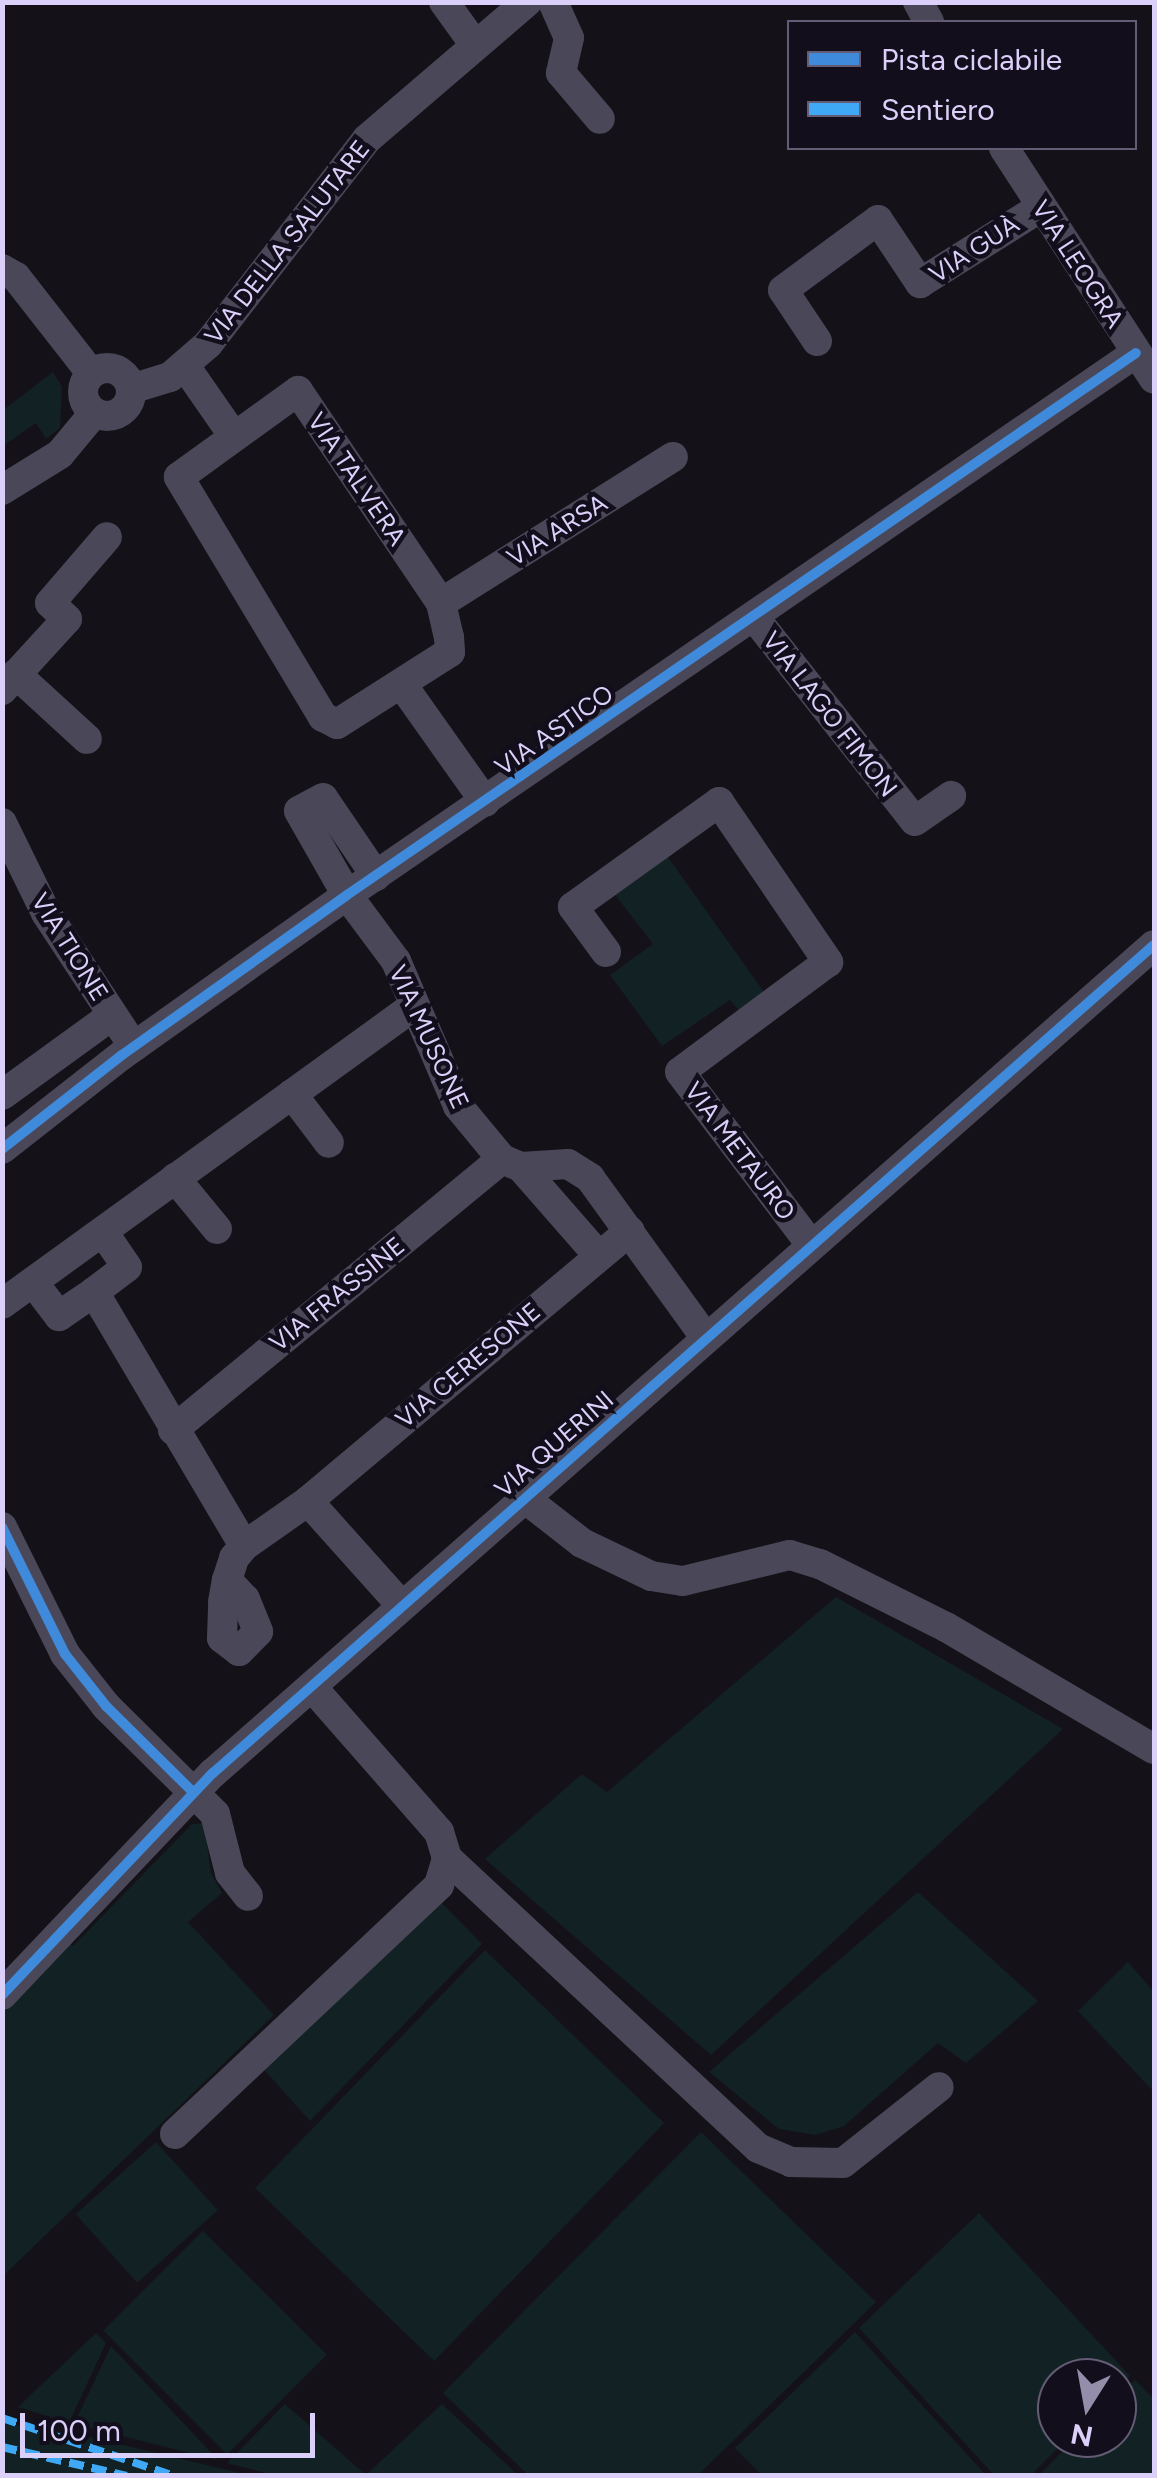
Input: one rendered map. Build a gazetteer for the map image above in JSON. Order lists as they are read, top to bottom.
{
  "streets": {
    "street": [
      "VIA DELLA SALUTARE",
      "VIA GUÀ",
      "VIA LEOGRA",
      "VIA TALVERA",
      "VIA ARSA",
      "VIA LAGO FIMON",
      "VIA ASTICO",
      "VIA TIONE",
      "VIA MUSONE",
      "VIA METAURO",
      "VIA FRASSINE",
      "VIA CERESONE",
      "VIA QUERINI"
    ]
  },
  "crossings": [
    ["VIA GUÀ", "VIA LEOGRA"],
    ["VIA LEOGRA", "VIA ASTICO"],
    ["VIA TALVERA", "VIA ARSA"],
    ["VIA LAGO FIMON", "VIA ASTICO"],
    ["VIA ASTICO", "VIA TIONE"],
    ["VIA ASTICO", "VIA MUSONE"],
    ["VIA MUSONE", "VIA FRASSINE"],
    ["VIA MUSONE", "VIA CERESONE"],
    ["VIA METAURO", "VIA QUERINI"]
  ],
  "legend": ["Pista ciclabile", "Sentiero"],
  "scale_bar": "100 m",
  "north": "bottom"
}
